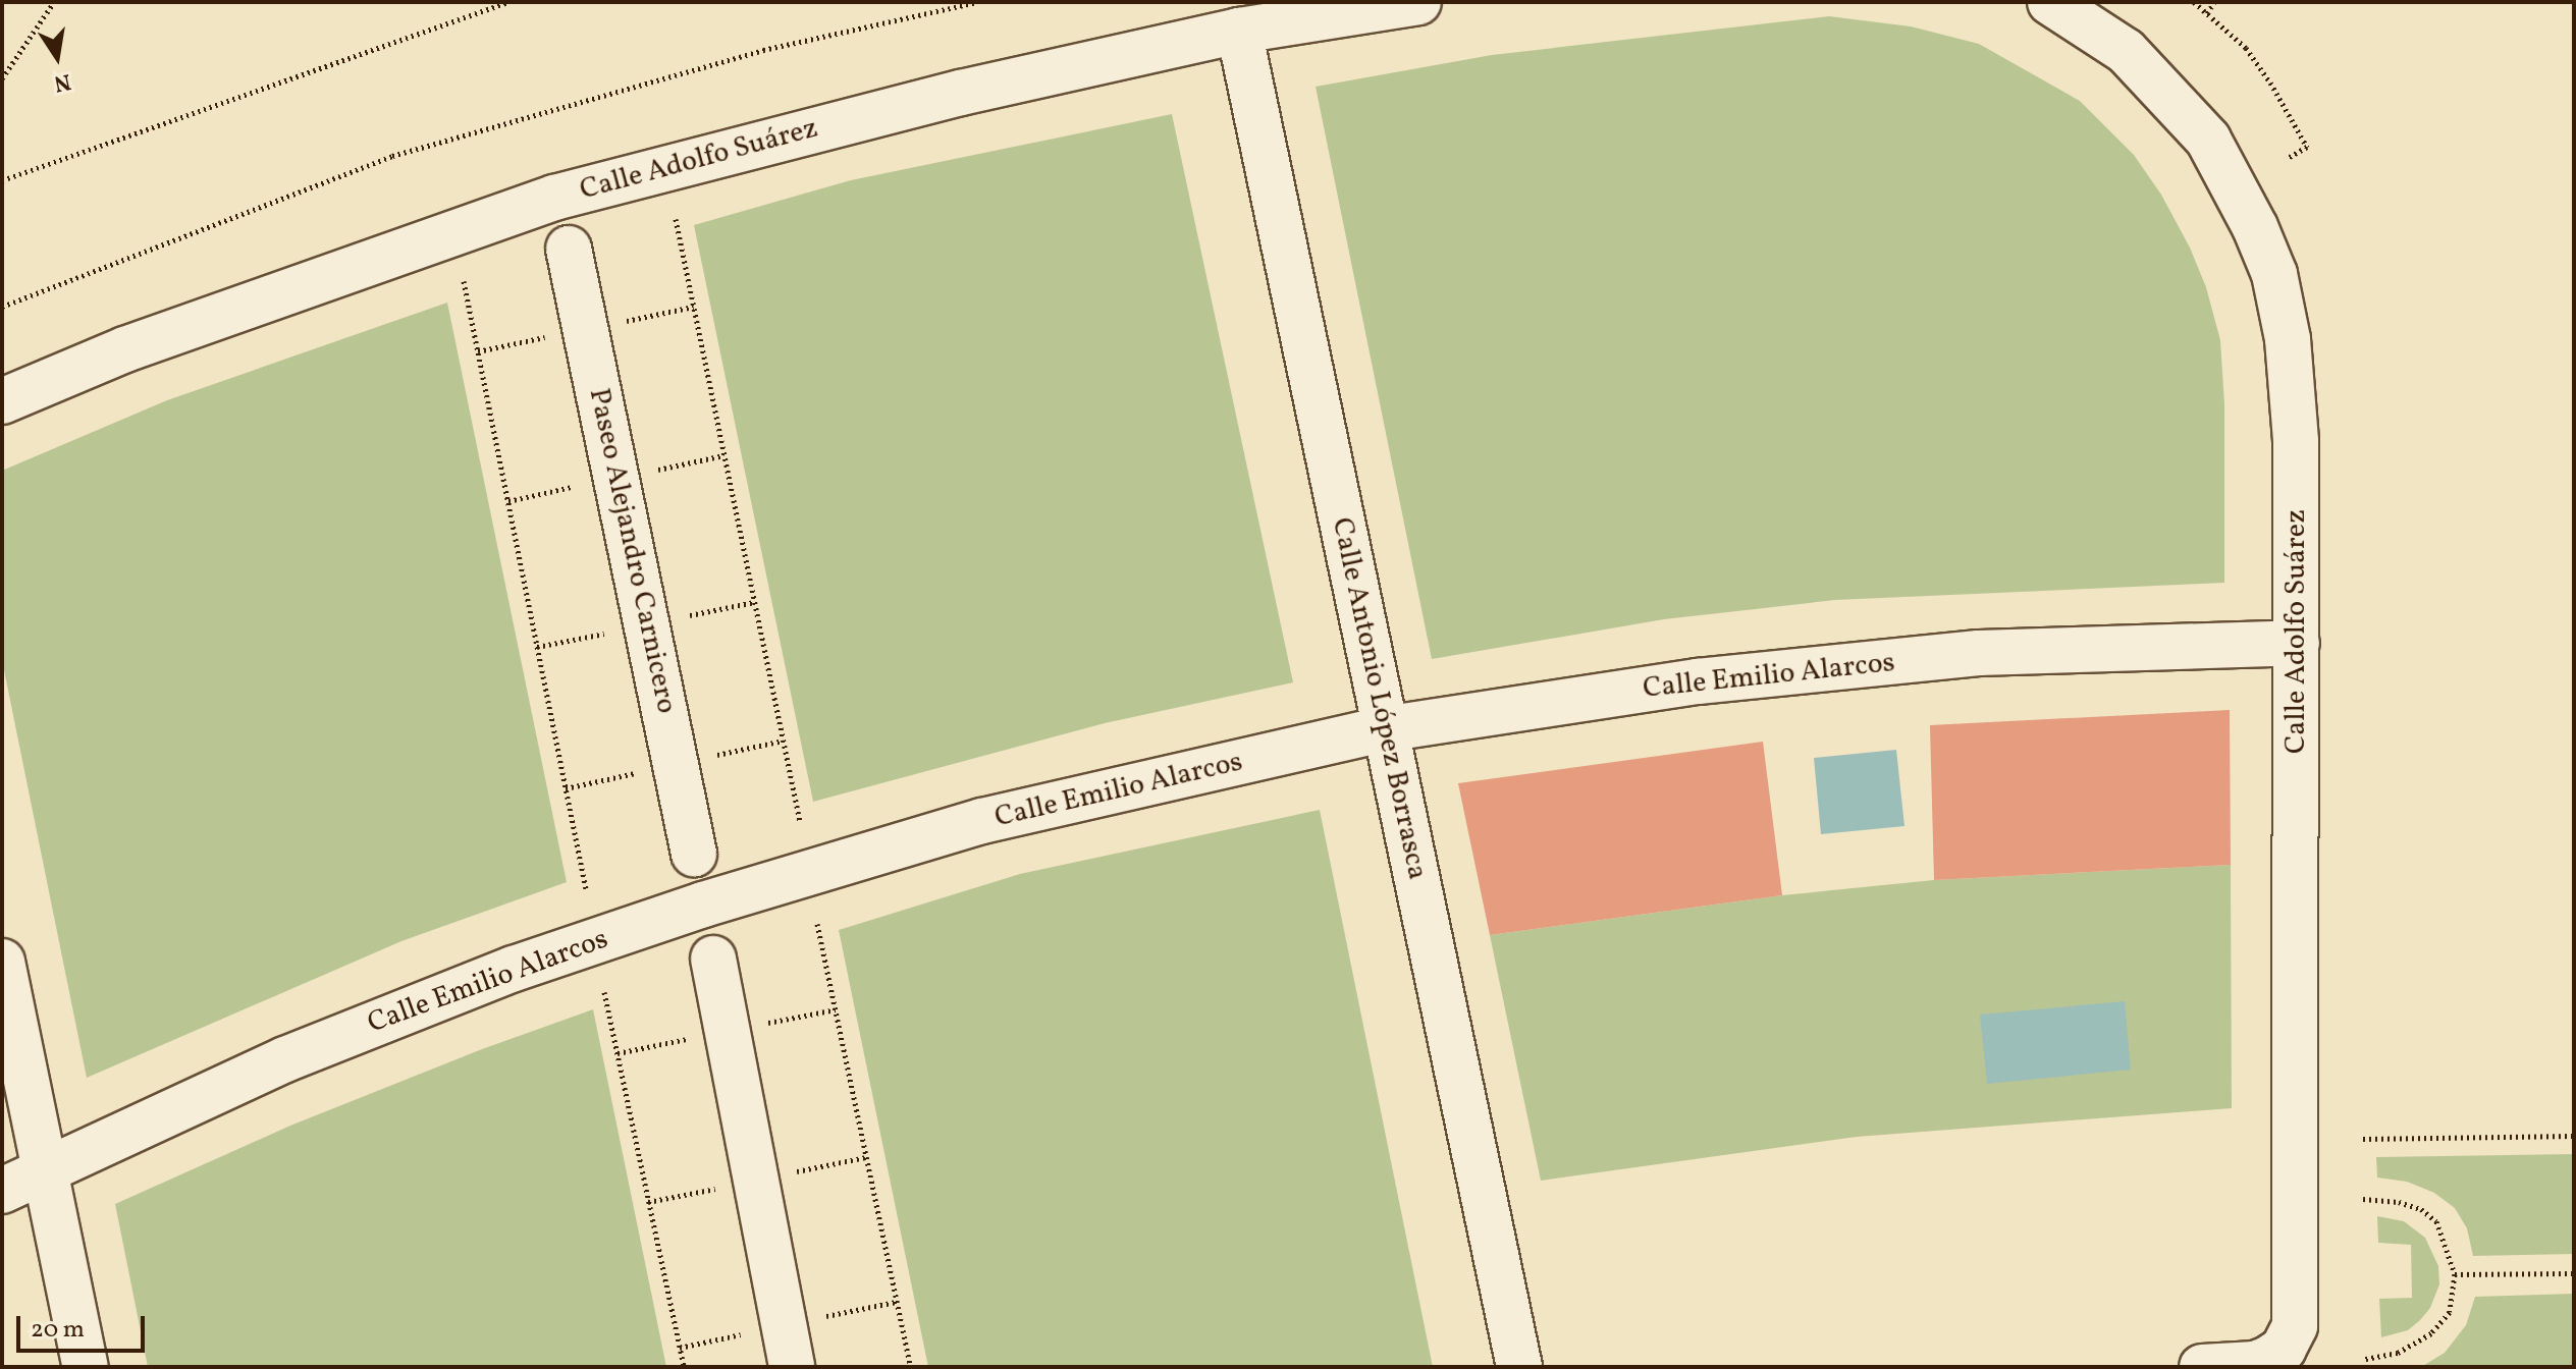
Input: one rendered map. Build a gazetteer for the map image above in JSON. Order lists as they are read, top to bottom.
{
  "streets": {
    "street": [
      "Calle Adolfo Suárez",
      "Paseo Alejandro Carnicero",
      "Calle Emilio Alarcos",
      "Calle Antonio López Borrasca"
    ]
  },
  "crossings": [
    ["Calle Adolfo Suárez", "Calle Emilio Alarcos"],
    ["Calle Adolfo Suárez", "Calle Antonio López Borrasca"],
    ["Calle Emilio Alarcos", "Calle Antonio López Borrasca"]
  ],
  "scale_bar": "20 m",
  "north": "bottom"
}
